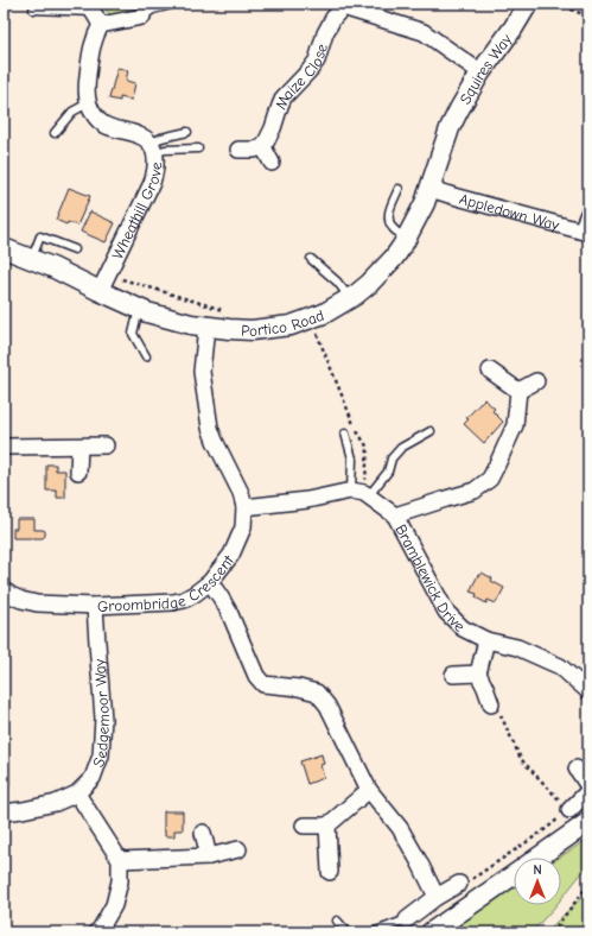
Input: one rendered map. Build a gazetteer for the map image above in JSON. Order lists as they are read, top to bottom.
{
  "streets": {
    "street": [
      "Squires Way",
      "Maize Close",
      "Wheathill Grove",
      "Appledown Way",
      "Portico Road",
      "Bramblewick Drive",
      "Groombridge Crescent",
      "Sedgemoor Way"
    ]
  },
  "crossings": [
    ["Squires Way", "Maize Close"],
    ["Squires Way", "Portico Road"],
    ["Wheathill Grove", "Portico Road"],
    ["Appledown Way", "Portico Road"],
    ["Portico Road", "Groombridge Crescent"],
    ["Bramblewick Drive", "Groombridge Crescent"],
    ["Groombridge Crescent", "Sedgemoor Way"]
  ],
  "north": "top"
}
